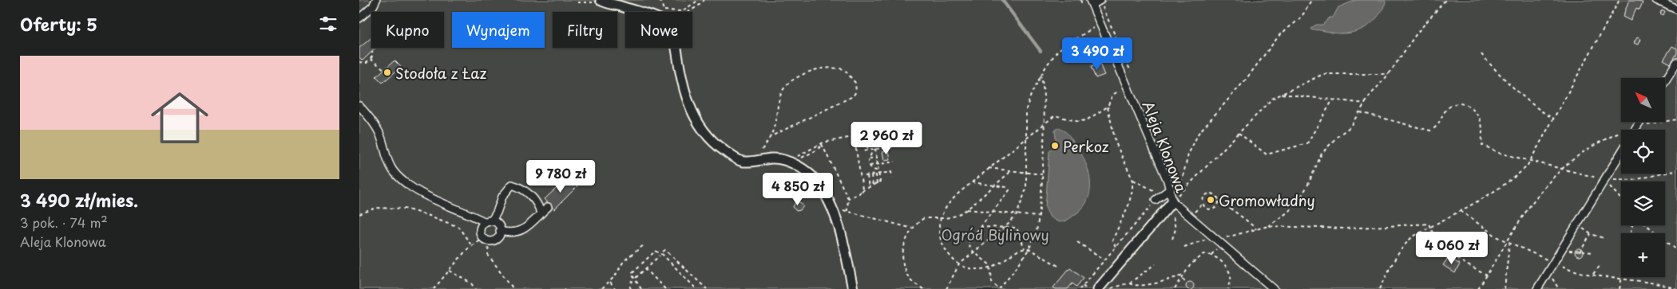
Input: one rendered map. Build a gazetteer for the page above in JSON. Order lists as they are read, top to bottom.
{
  "streets": {
    "street": ["Aleja Klonowa"]
  },
  "parks": ["Ogród Bylinowy"],
  "places": ["Stodoła z Łaz", "Perkoz", "Gromowładny"],
  "north": "top left",
  "page": {
    "heading": "Oferty: 5",
    "chip": [
      "Kupno",
      "Wynajem",
      "Filtry",
      "Nowe"
    ],
    "price": [
      "3 490 zł",
      "2 960 zł",
      "9 780 zł",
      "4 850 zł",
      "4 060 zł"
    ],
    "list": [
      {
        "name": "3 490 zł/mies.",
        "note": "3 pok. · 74 m² · Aleja Klonowa"
      }
    ],
    "map_buttons": "+"
  }
}
